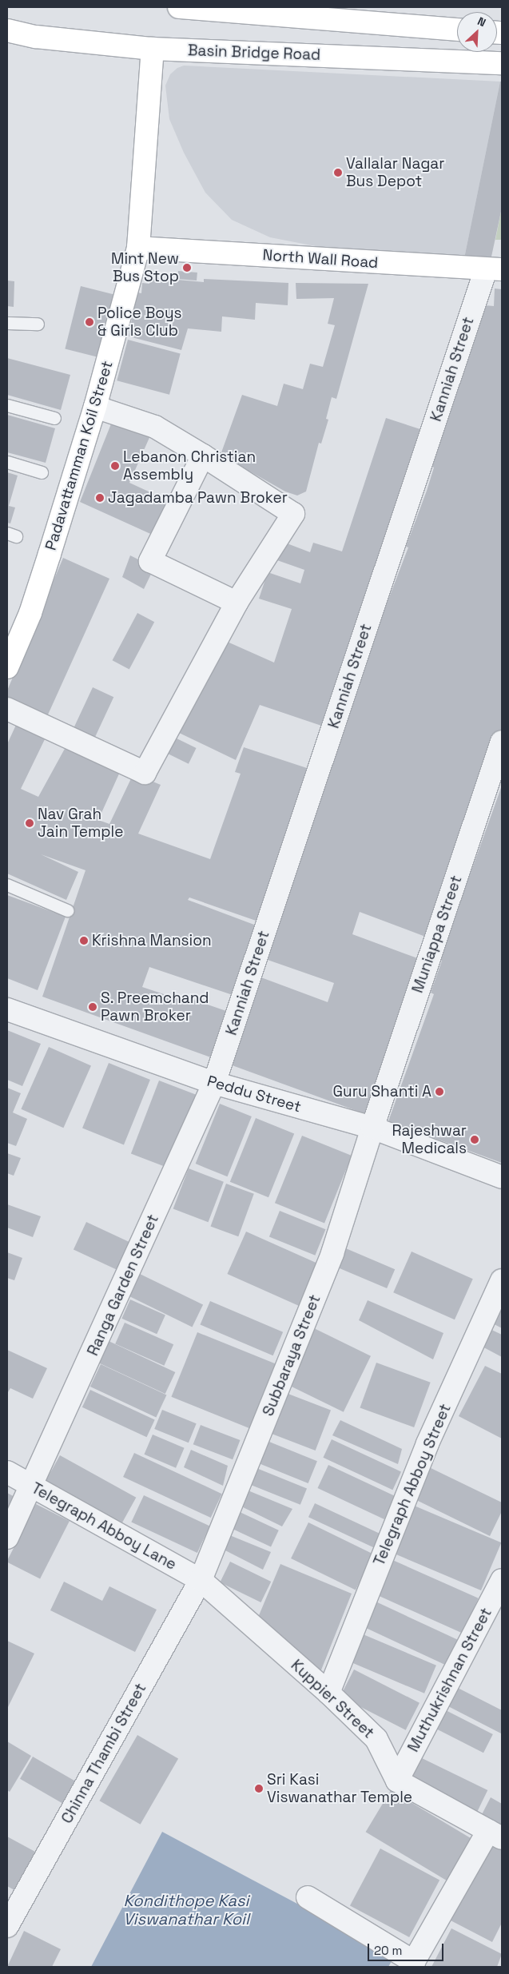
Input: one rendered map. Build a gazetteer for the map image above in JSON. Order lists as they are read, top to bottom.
{
  "streets": {
    "main road": ["Basin Bridge Road", "North Wall Road", "Padavattamman Koil Street"],
    "street": [
      "Kanniah Street",
      "Muniappa Street",
      "Peddu Street",
      "Ranga Garden Street",
      "Subbaraya Street",
      "Telegraph Abboy Street",
      "Telegraph Abboy Lane",
      "Muthukrishnan Street",
      "Kuppier Street",
      "Chinna Thambi Street"
    ]
  },
  "crossings": [
    ["Basin Bridge Road", "Padavattamman Koil Street"],
    ["North Wall Road", "Kanniah Street"],
    ["North Wall Road", "Padavattamman Koil Street"],
    ["Kanniah Street", "Peddu Street"],
    ["Kanniah Street", "Ranga Garden Street"],
    ["Muniappa Street", "Peddu Street"],
    ["Muniappa Street", "Subbaraya Street"],
    ["Peddu Street", "Ranga Garden Street"],
    ["Peddu Street", "Subbaraya Street"],
    ["Ranga Garden Street", "Telegraph Abboy Lane"],
    ["Subbaraya Street", "Telegraph Abboy Lane"],
    ["Subbaraya Street", "Kuppier Street"],
    ["Subbaraya Street", "Chinna Thambi Street"],
    ["Telegraph Abboy Street", "Kuppier Street"],
    ["Telegraph Abboy Lane", "Kuppier Street"],
    ["Telegraph Abboy Lane", "Chinna Thambi Street"],
    ["Muthukrishnan Street", "Kuppier Street"],
    ["Kuppier Street", "Chinna Thambi Street"]
  ],
  "water": ["Kondithope Kasi Viswanathar Koil"],
  "places": [
    "Vallalar Nagar Bus Depot",
    "Mint New Bus Stop",
    "Police Boys & Girls Club",
    "Lebanon Christian Assembly",
    "Jagadamba Pawn Broker",
    "Nav Grah Jain Temple",
    "Krishna Mansion",
    "S. Preemchand Pawn Broker",
    "Guru Shanti A",
    "Rajeshwar Medicals",
    "Sri Kasi Viswanathar Temple"
  ],
  "scale_bar": "20 m",
  "north": "top right"
}
